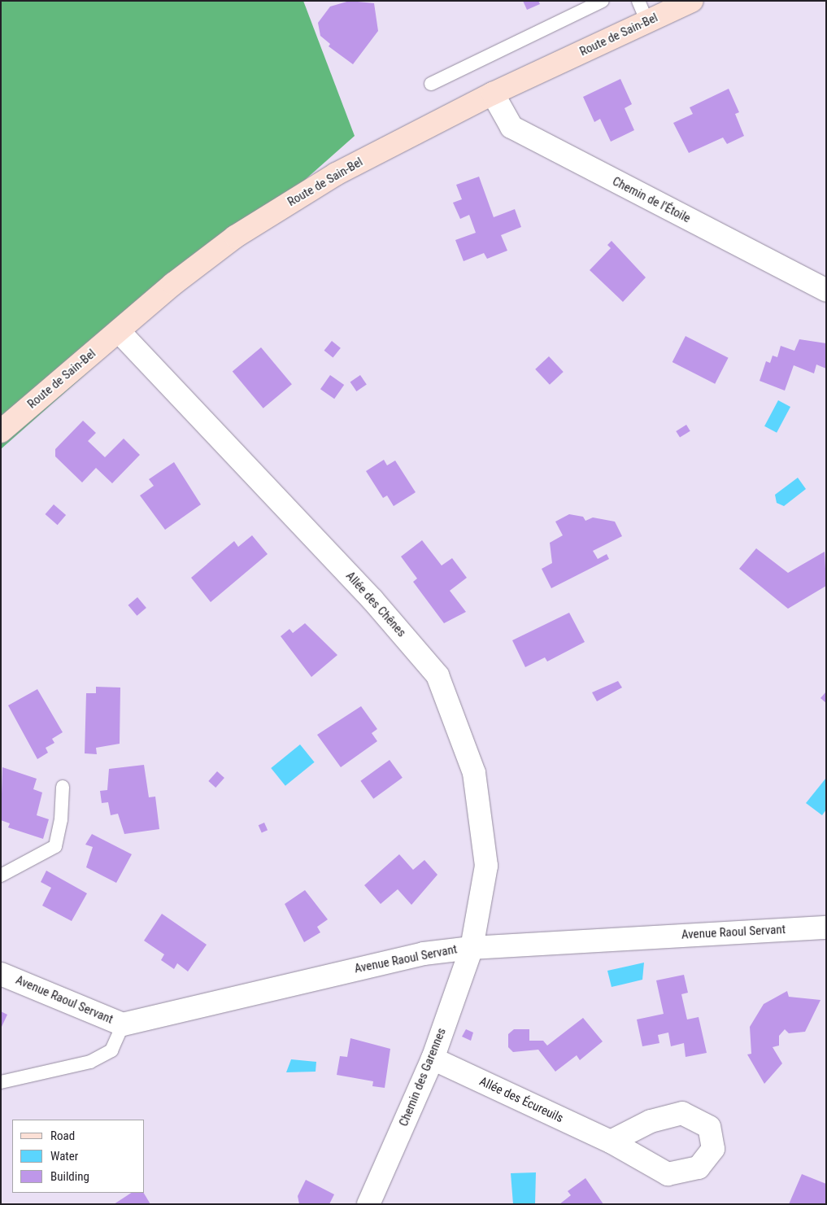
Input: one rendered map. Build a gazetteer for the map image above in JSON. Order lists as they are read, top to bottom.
{
  "streets": {
    "main road": ["Route de Sain-Bel"],
    "street": [
      "Chemin de l'Étoile",
      "Allée des Chênes",
      "Avenue Raoul Servant",
      "Chemin des Garennes",
      "Allée des Écureuils"
    ]
  },
  "crossings": [
    ["Route de Sain-Bel", "Chemin de l'Étoile"],
    ["Route de Sain-Bel", "Allée des Chênes"],
    ["Allée des Chênes", "Avenue Raoul Servant"],
    ["Allée des Chênes", "Chemin des Garennes"],
    ["Avenue Raoul Servant", "Chemin des Garennes"],
    ["Chemin des Garennes", "Allée des Écureuils"]
  ],
  "legend": ["Road", "Water", "Building"]
}
